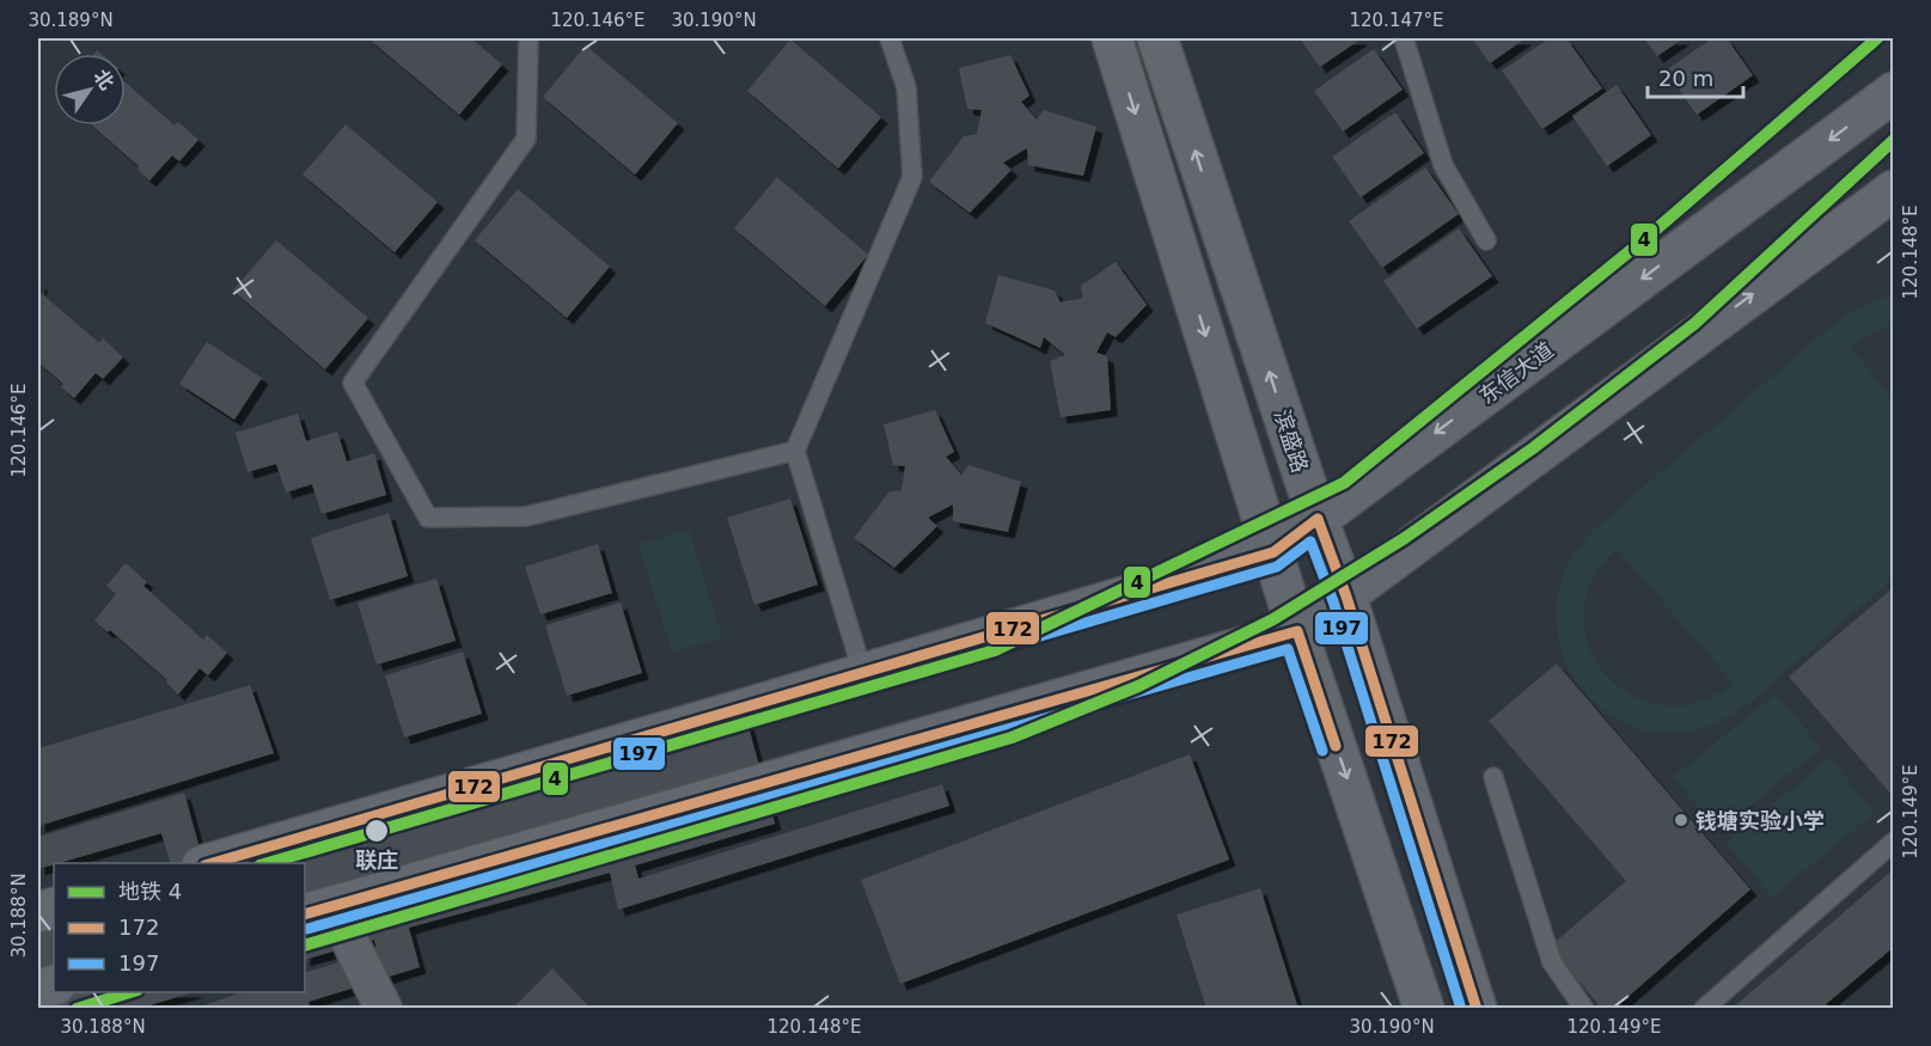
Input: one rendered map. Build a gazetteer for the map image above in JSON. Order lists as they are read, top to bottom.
{
  "streets": {
    "main road": ["东信大道", "滨盛路"]
  },
  "crossings": [
    ["东信大道", "滨盛路"]
  ],
  "places": ["钱塘实验小学", "联庄"],
  "lines": ["metro line 4", "transit line 172", "transit line 197"],
  "legend": ["地铁 4", "172", "197"],
  "scale_bar": "20 m",
  "north": "top right",
  "coordinates": [
    "30.189°N",
    "120.146°E",
    "30.190°N",
    "120.147°E",
    "120.148°E",
    "120.149°E",
    "30.188°N"
  ]
}
